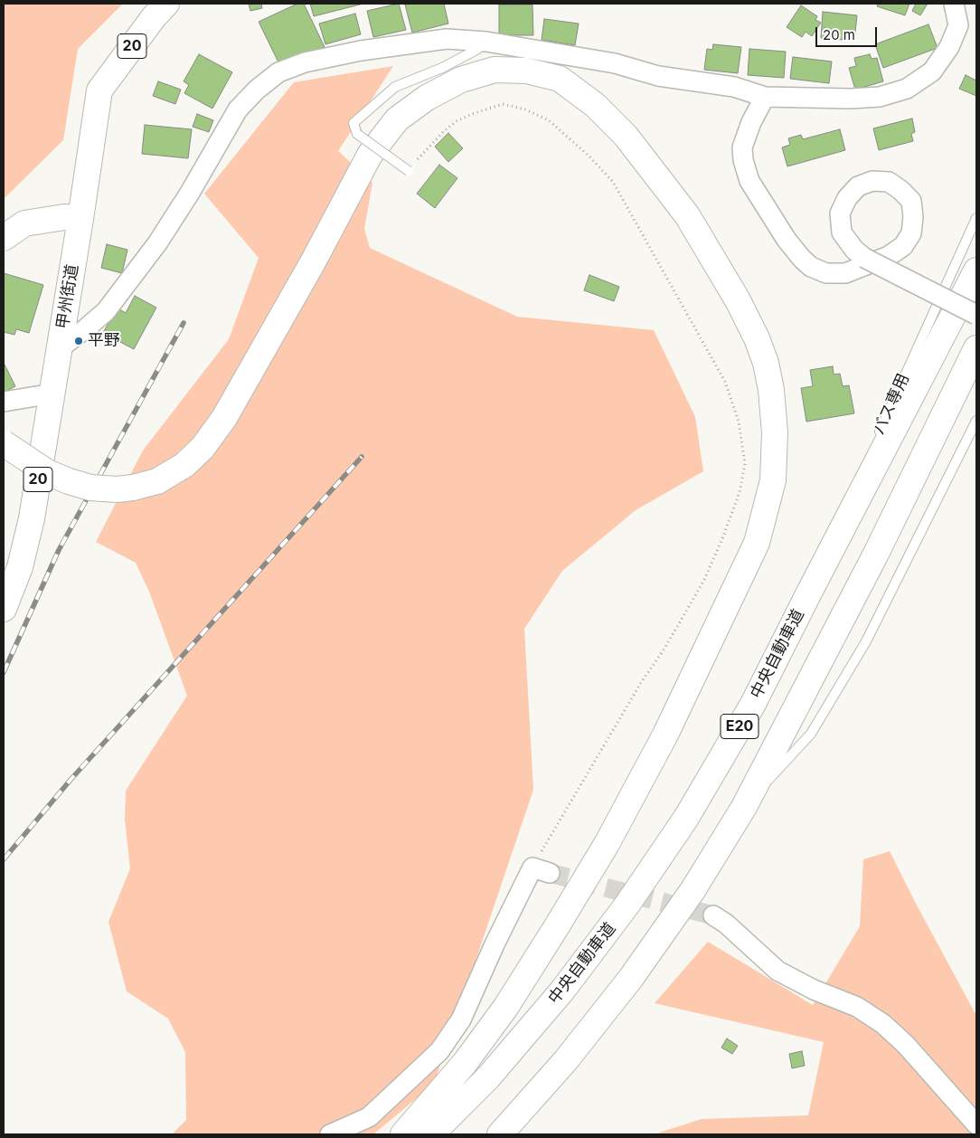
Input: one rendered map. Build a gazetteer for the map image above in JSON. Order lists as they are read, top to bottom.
{
  "streets": {
    "highway": [
      "20",
      "甲州街道",
      "中央自動車道",
      "E20"
    ],
    "lane": ["バス専用"]
  },
  "places": ["平野"],
  "scale_bar": "20 m"
}
